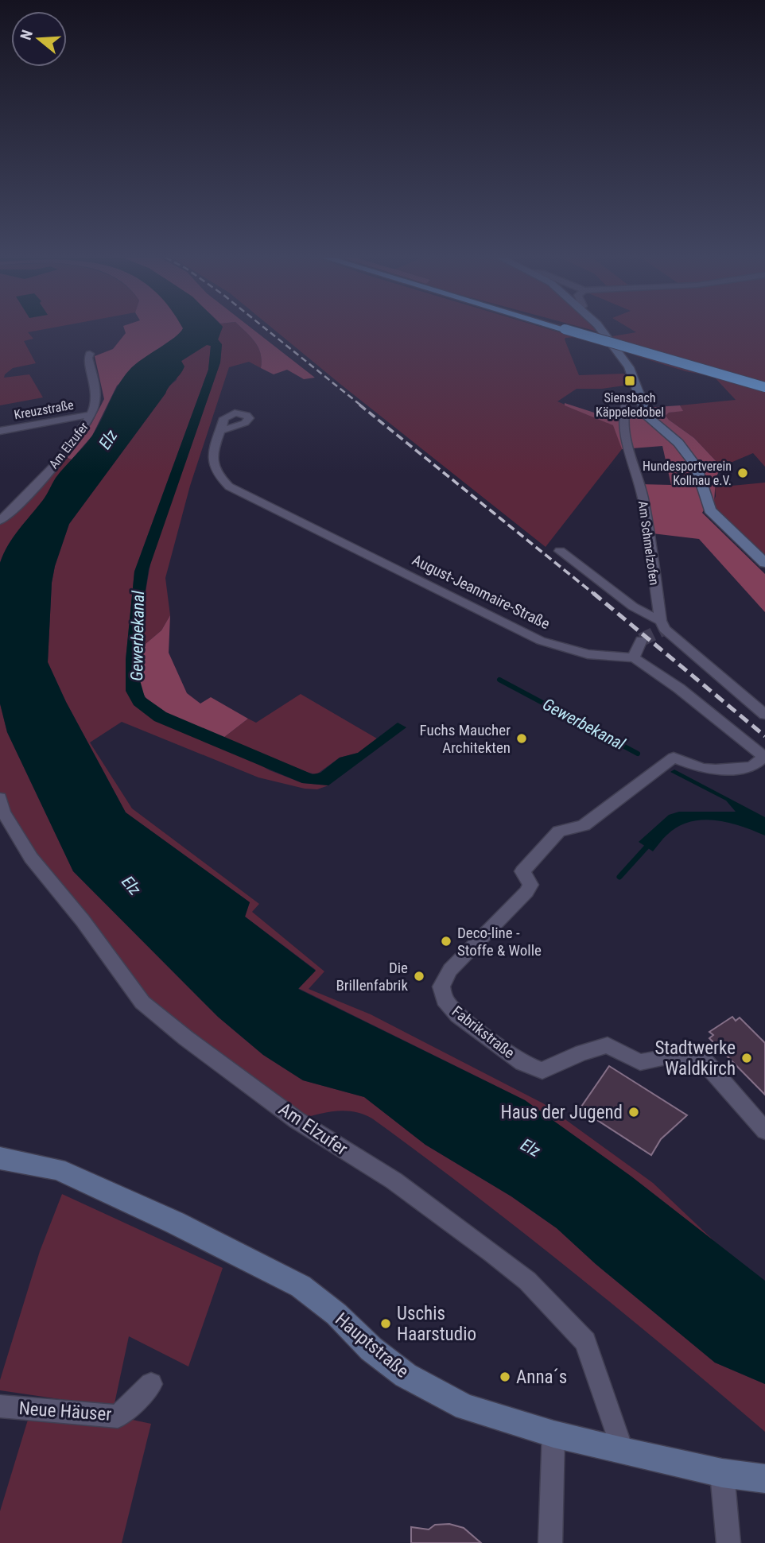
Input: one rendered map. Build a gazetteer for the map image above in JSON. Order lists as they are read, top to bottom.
{
  "streets": {
    "street": [
      "Kreuzstraße",
      "Am Elzufer",
      "Am Schmelzofen",
      "August-Jeanmaire-Straße",
      "Fabrikstraße",
      "Hauptstraße",
      "Neue Häuser"
    ]
  },
  "crossings": [
    ["Kreuzstraße", "Am Elzufer"],
    ["Am Elzufer", "Hauptstraße"]
  ],
  "water": ["Elz", "Gewerbekanal"],
  "places": {
    "transit": ["Siensbach Käppeledobel"],
    "other": [
      "Hundesportverein Kollnau e.V.",
      "Fuchs Maucher Architekten",
      "Deco-line - Stoffe & Wolle",
      "Die Brillenfabrik",
      "Stadtwerke Waldkirch",
      "Haus der Jugend",
      "Uschis Haarstudio",
      "Anna´s"
    ]
  },
  "north": "left"
}
